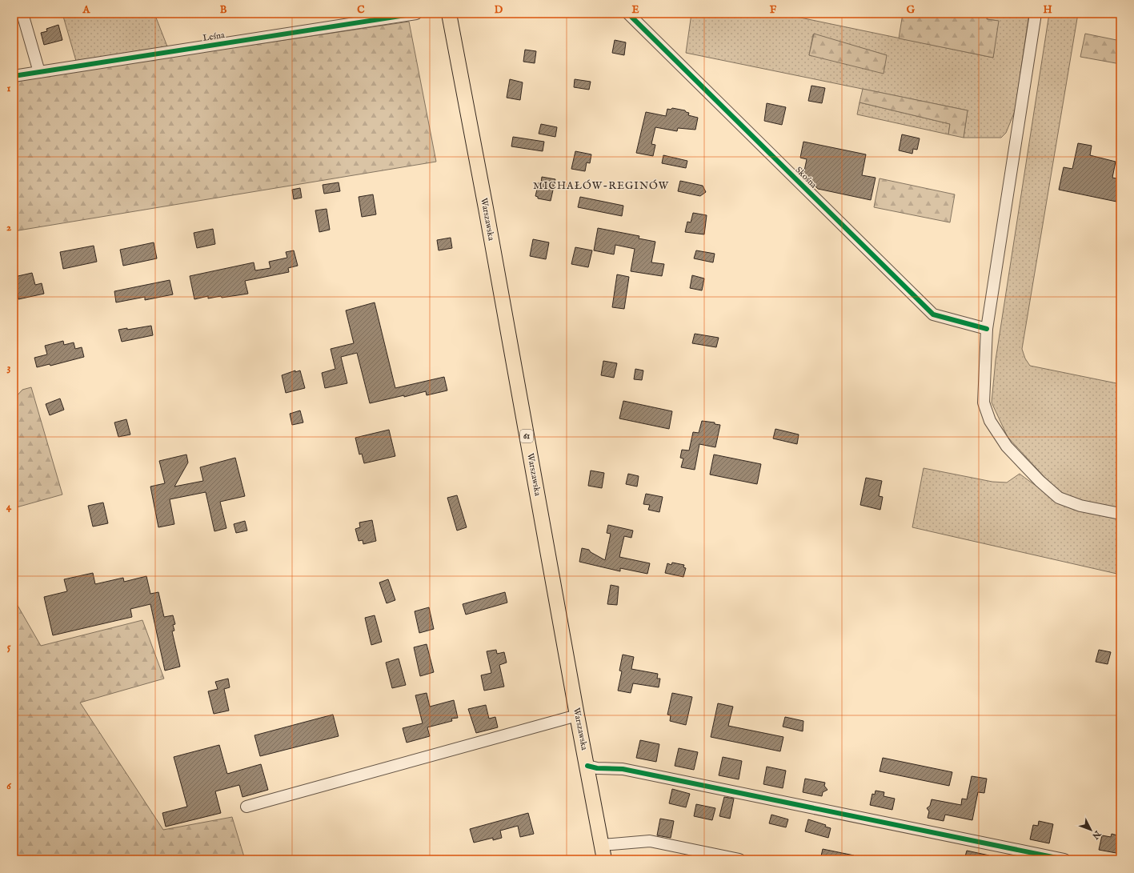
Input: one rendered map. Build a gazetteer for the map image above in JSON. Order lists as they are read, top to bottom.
{
  "streets": {
    "main road": ["Warszawska", "61"],
    "street": ["Leśna", "Skośna"]
  },
  "districts": ["MICHAŁÓW-REGINÓW"],
  "north": "bottom right",
  "grid": {
    "columns": [
      "A",
      "B",
      "C",
      "D",
      "E",
      "F",
      "G",
      "H"
    ],
    "rows": [
      "1",
      "2",
      "3",
      "4",
      "5",
      "6"
    ]
  }
}
